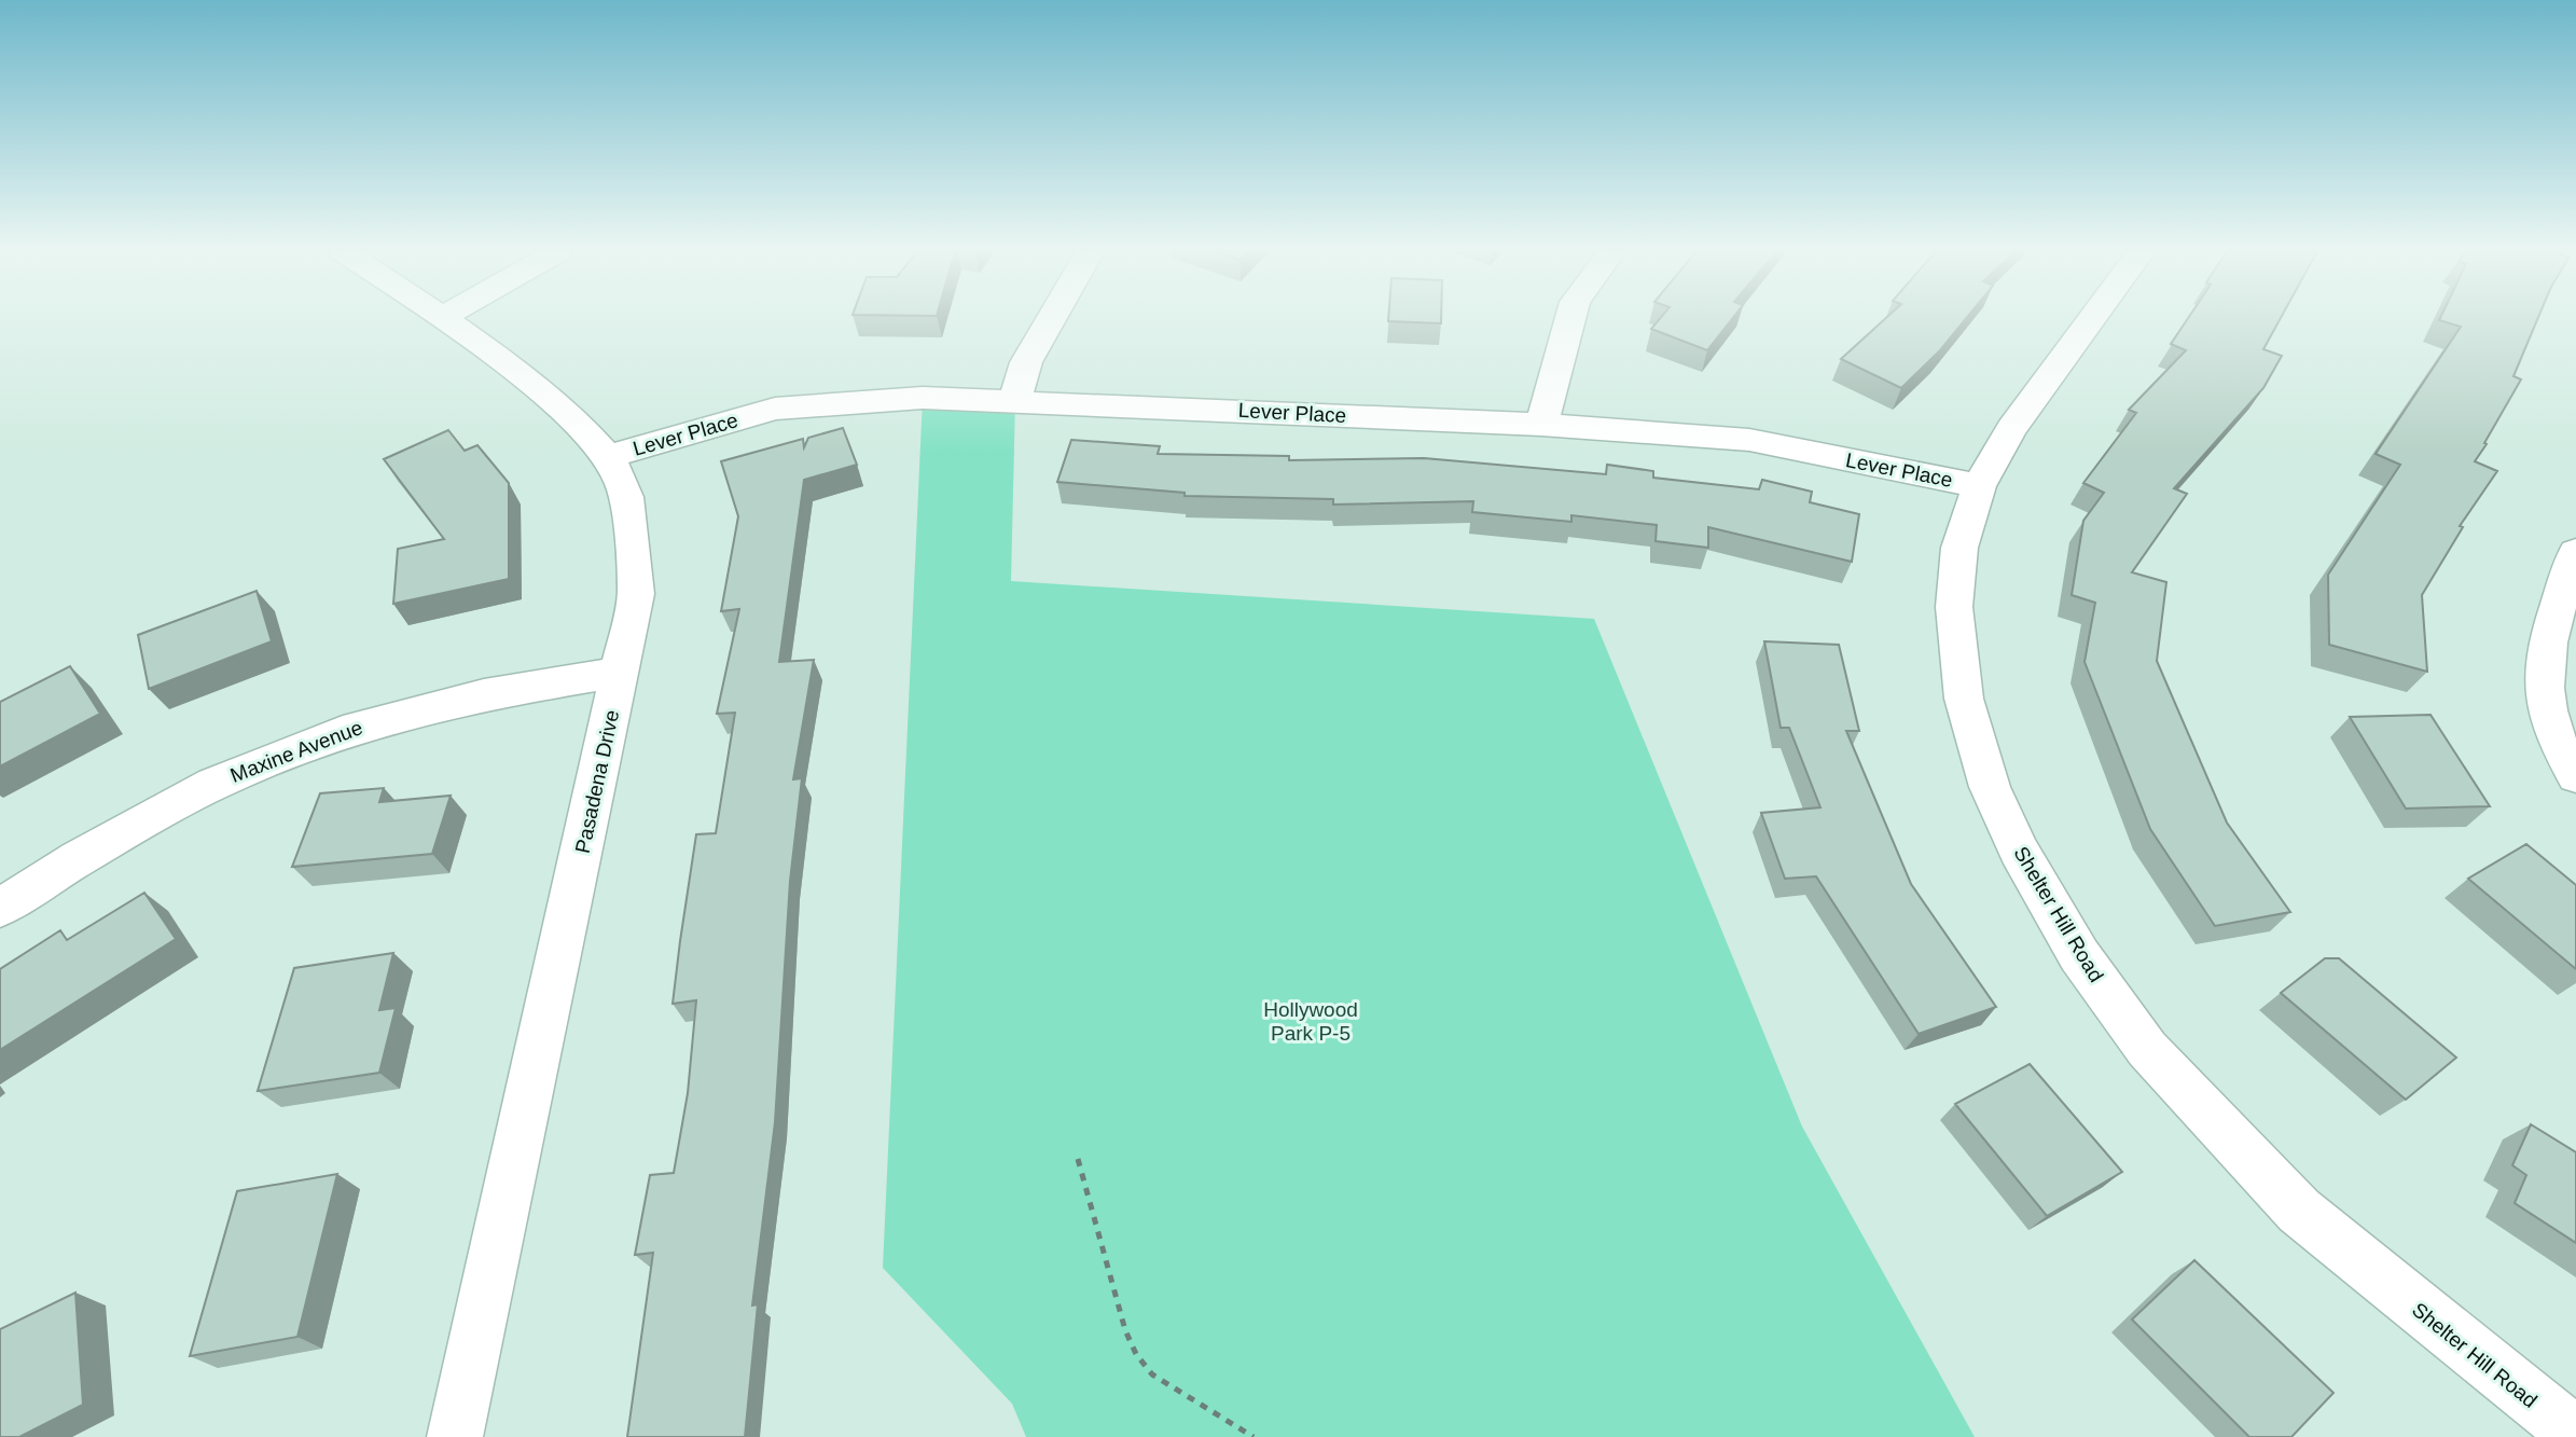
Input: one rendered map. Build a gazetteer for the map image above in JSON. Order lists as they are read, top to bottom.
{
  "streets": {
    "street": [
      "Lever Place",
      "Maxine Avenue",
      "Pasadena Drive",
      "Shelter Hill Road"
    ]
  },
  "crossings": [
    ["Lever Place", "Pasadena Drive"],
    ["Lever Place", "Shelter Hill Road"],
    ["Maxine Avenue", "Pasadena Drive"]
  ],
  "parks": ["Hollywood Park P-5"]
}
